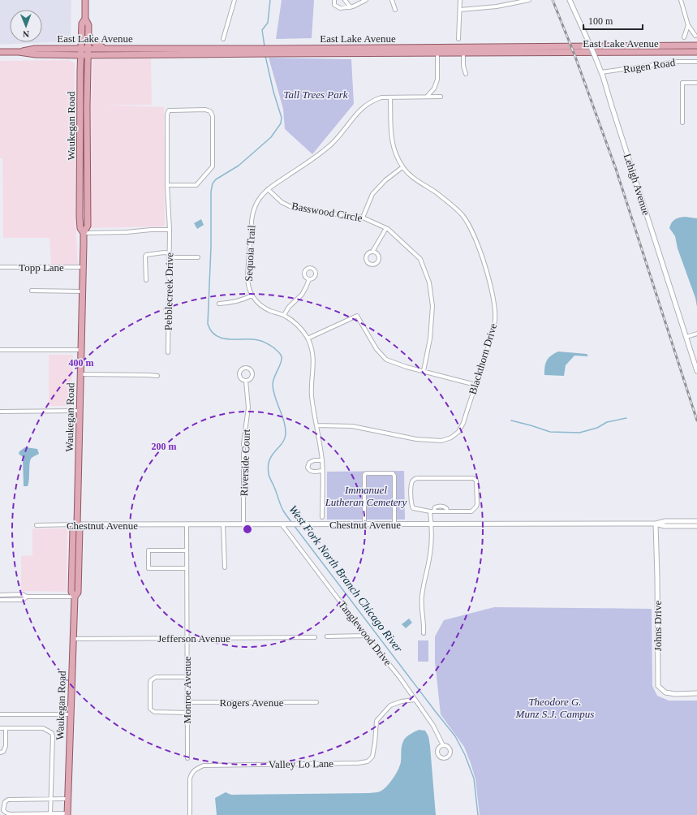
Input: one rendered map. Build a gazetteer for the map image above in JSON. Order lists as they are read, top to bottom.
{
  "streets": {
    "main road": ["East Lake Avenue", "Waukegan Road"],
    "street": [
      "Rugen Road",
      "Lehigh Avenue",
      "Basswood Circle",
      "Sequoia Trail",
      "Topp Lane",
      "Pebblecreek Drive",
      "Blackthorn Drive",
      "Riverside Court",
      "Chestnut Avenue",
      "Johns Drive",
      "Tanglewood Drive",
      "Jefferson Avenue",
      "Monroe Avenue",
      "Rogers Avenue",
      "Valley Lo Lane"
    ]
  },
  "crossings": [
    ["East Lake Avenue", "Waukegan Road"],
    ["Rugen Road", "Lehigh Avenue"],
    ["Waukegan Road", "Topp Lane"],
    ["Waukegan Road", "Chestnut Avenue"],
    ["Waukegan Road", "Jefferson Avenue"],
    ["Basswood Circle", "Sequoia Trail"],
    ["Sequoia Trail", "Blackthorn Drive"],
    ["Riverside Court", "Chestnut Avenue"],
    ["Chestnut Avenue", "Johns Drive"],
    ["Chestnut Avenue", "Tanglewood Drive"],
    ["Chestnut Avenue", "Monroe Avenue"],
    ["Tanglewood Drive", "Valley Lo Lane"],
    ["Jefferson Avenue", "Monroe Avenue"],
    ["Monroe Avenue", "Rogers Avenue"]
  ],
  "water": ["West Fork North Branch Chicago River"],
  "parks": ["Tall Trees Park", "Immanuel Lutheran Cemetery", "Theodore G. Munz S.J. Campus"],
  "scale_bar": "100 m",
  "north": "bottom",
  "rings": ["400 m", "200 m"]
}
